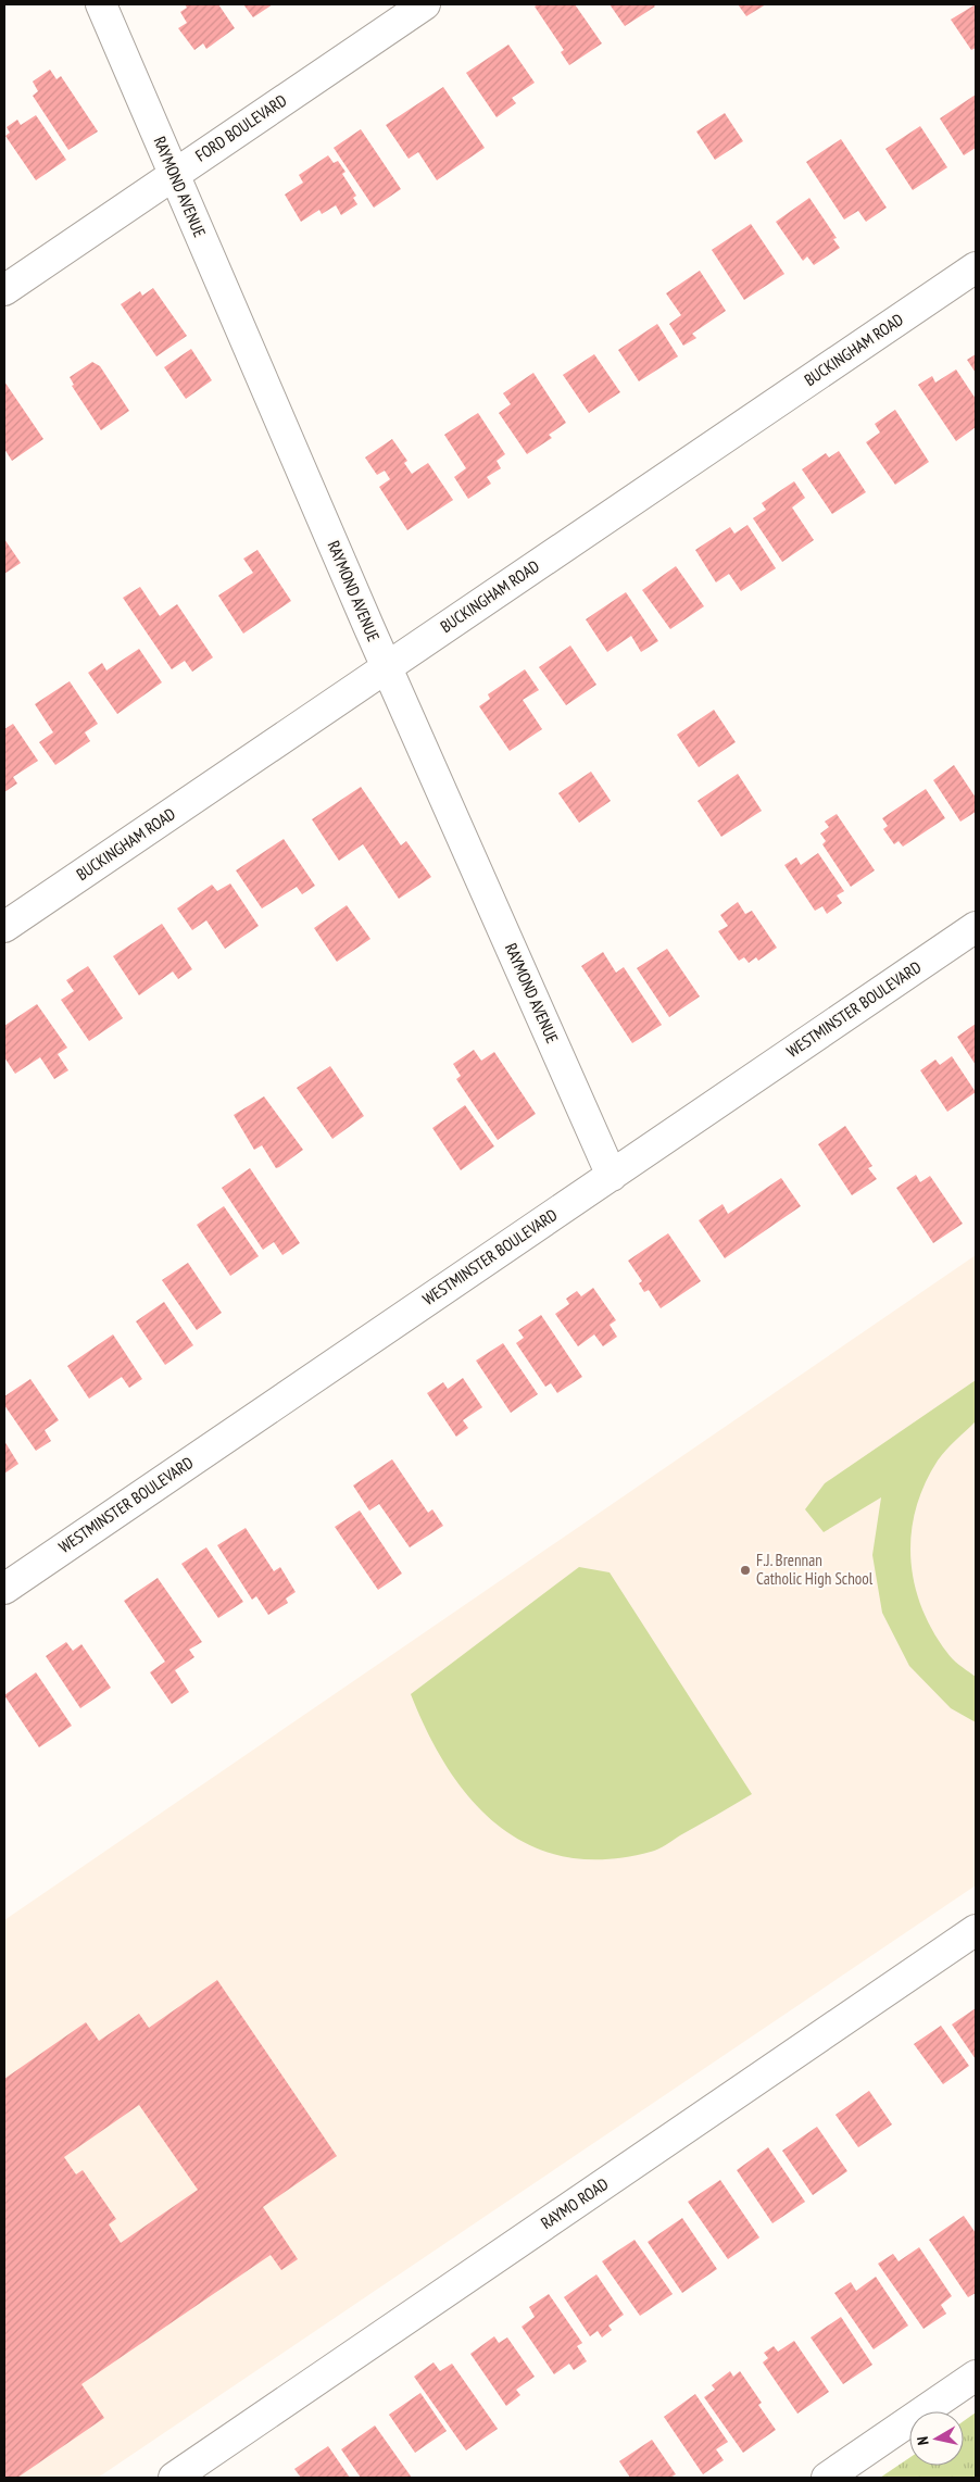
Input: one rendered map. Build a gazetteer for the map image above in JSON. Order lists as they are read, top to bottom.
{
  "streets": {
    "street": [
      "FORD BOULEVARD",
      "RAYMOND AVENUE",
      "BUCKINGHAM ROAD",
      "WESTMINSTER BOULEVARD",
      "RAYMO ROAD"
    ]
  },
  "crossings": [
    ["FORD BOULEVARD", "RAYMOND AVENUE"],
    ["RAYMOND AVENUE", "BUCKINGHAM ROAD"],
    ["RAYMOND AVENUE", "WESTMINSTER BOULEVARD"]
  ],
  "places": ["F.J. Brennan Catholic High School"],
  "north": "left"
}
